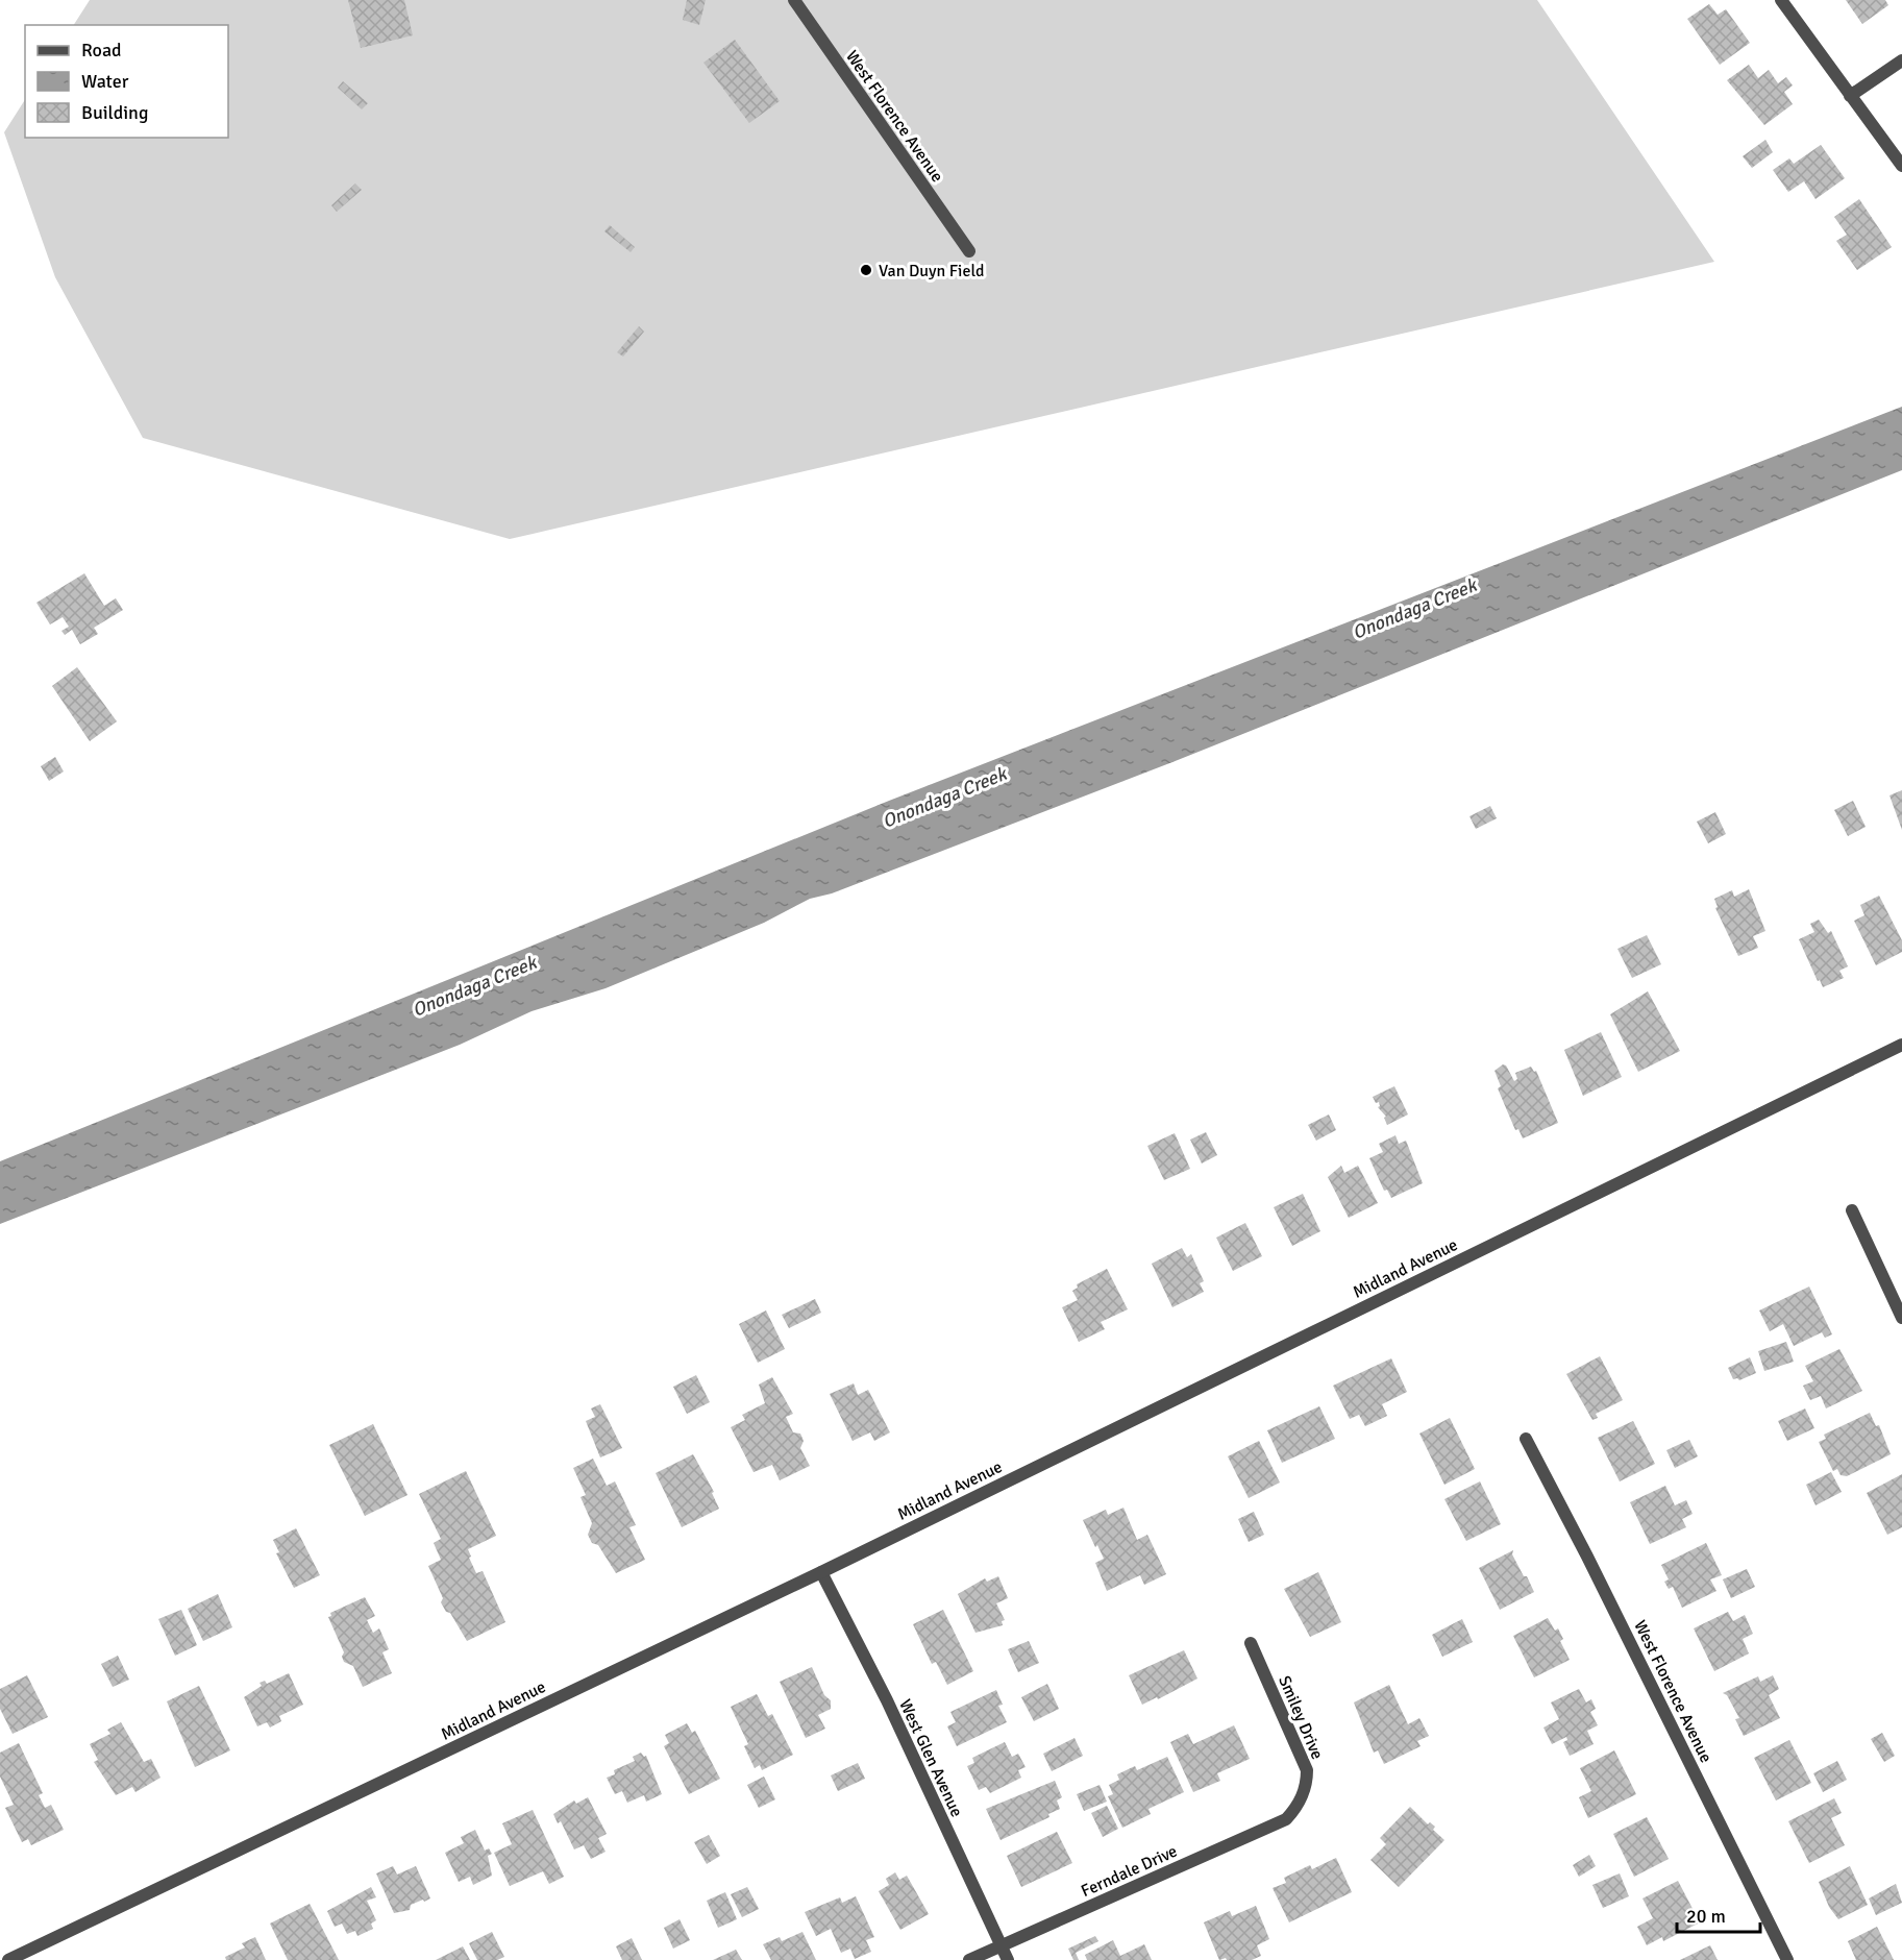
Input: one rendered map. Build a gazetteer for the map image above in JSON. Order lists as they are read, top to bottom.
{
  "streets": {
    "street": [
      "West Florence Avenue",
      "Midland Avenue",
      "Smiley Drive",
      "West Glen Avenue",
      "Ferndale Drive"
    ]
  },
  "crossings": [
    ["Midland Avenue", "West Glen Avenue"],
    ["Smiley Drive", "Ferndale Drive"],
    ["West Glen Avenue", "Ferndale Drive"]
  ],
  "water": ["Onondaga Creek"],
  "places": ["Van Duyn Field"],
  "legend": ["Road", "Water", "Building"],
  "scale_bar": "20 m"
}
